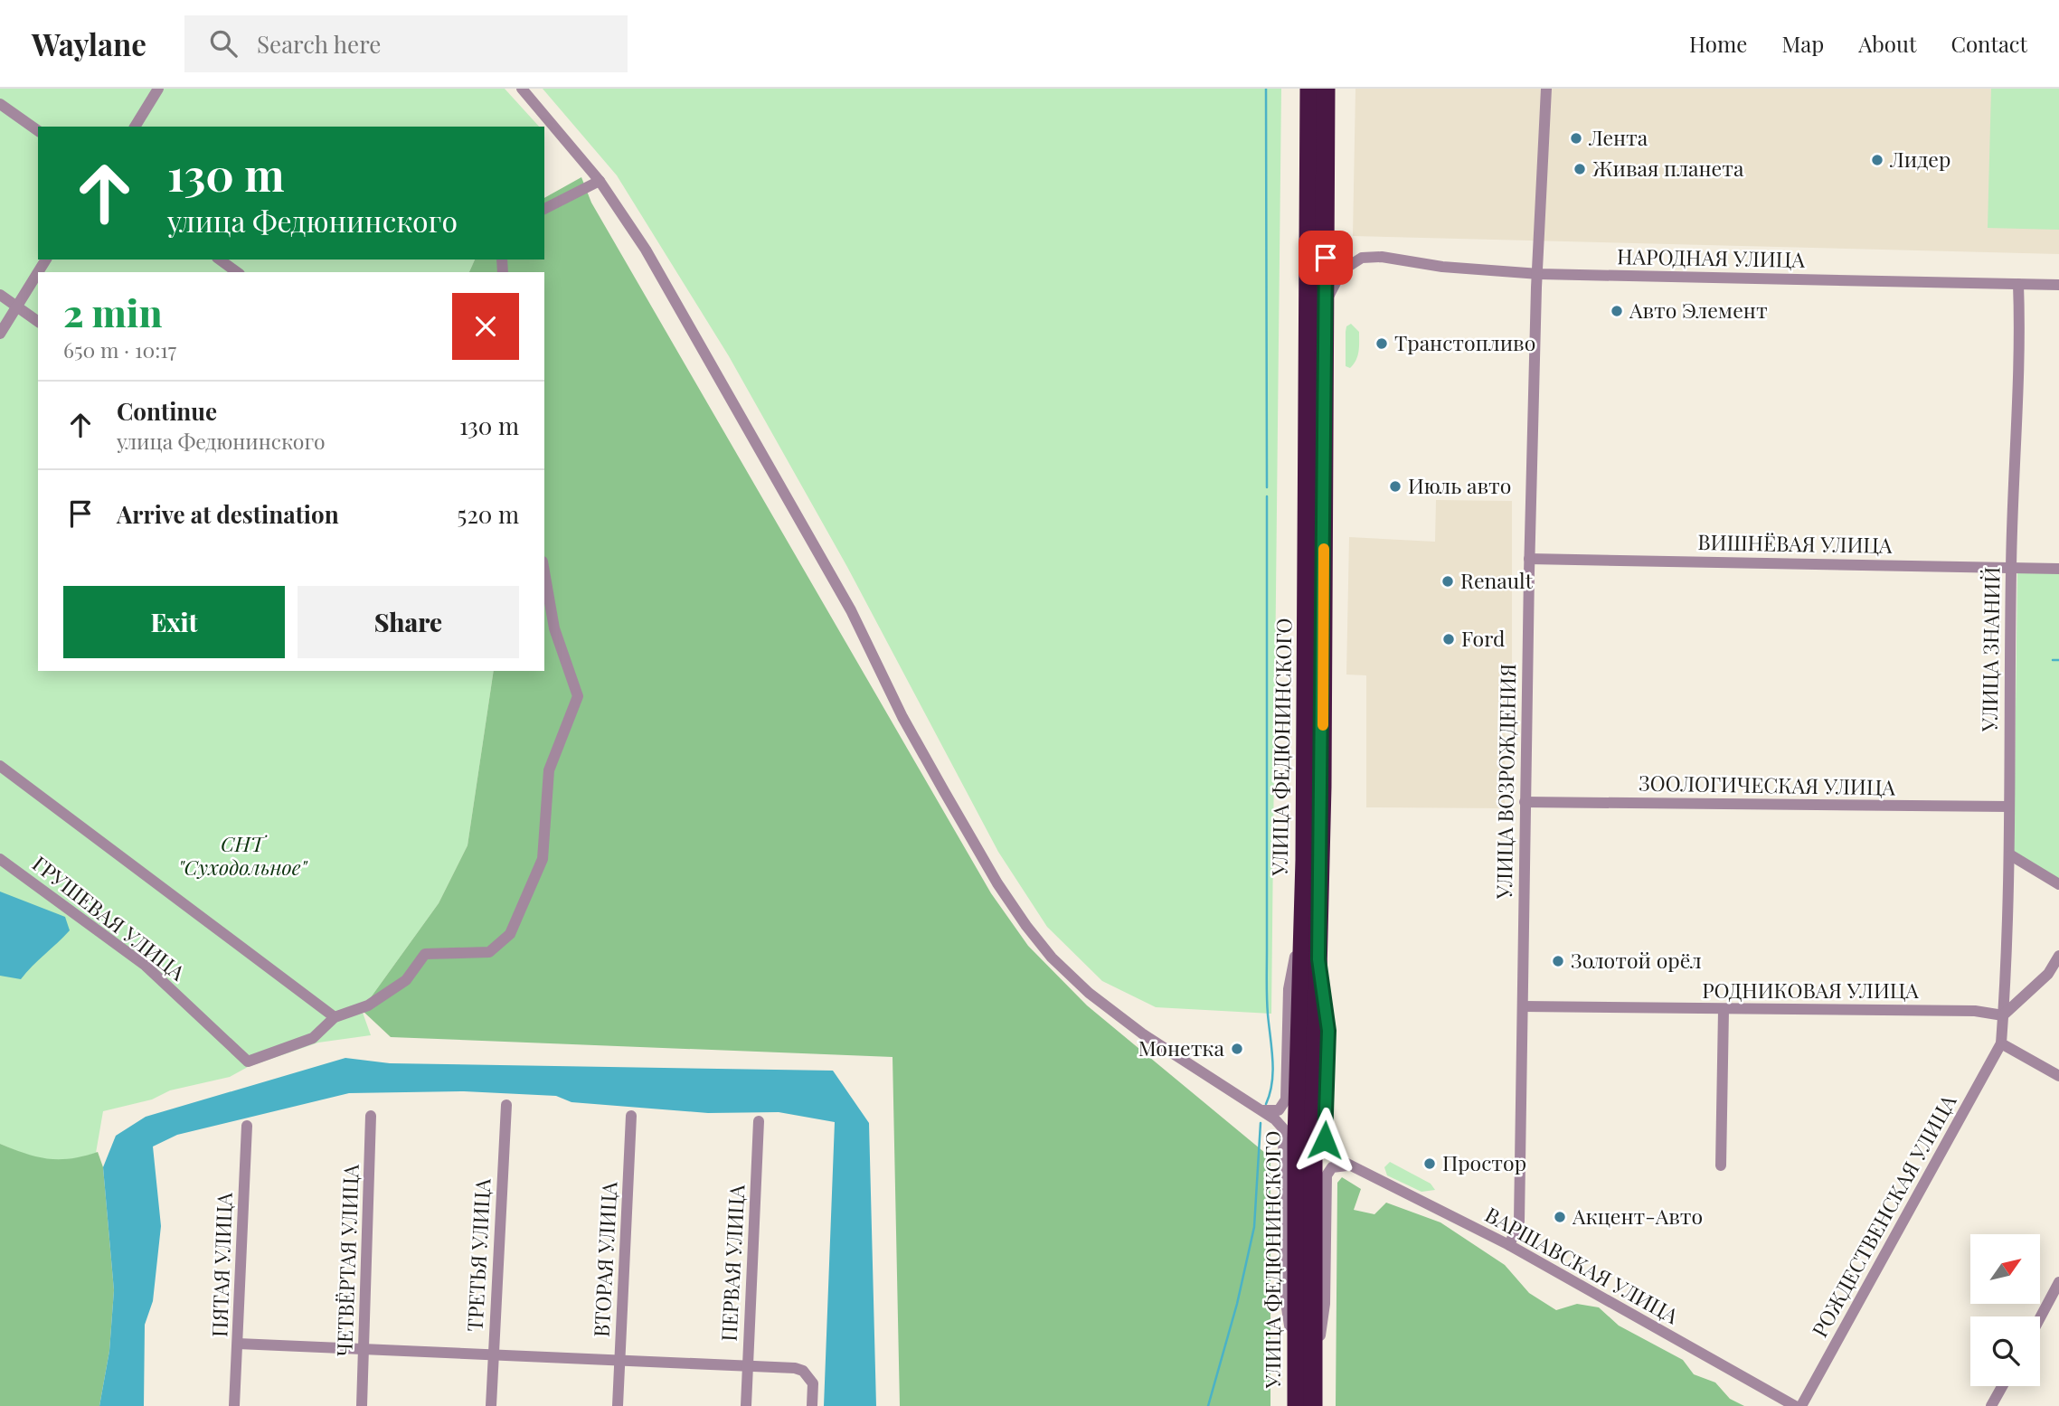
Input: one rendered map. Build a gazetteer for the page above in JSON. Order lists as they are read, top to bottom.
{
  "streets": {
    "highway": ["УЛИЦА ФЕДЮНИНСКОГО"],
    "street": [
      "НАРОДНАЯ УЛИЦА",
      "ВИШНЁВАЯ УЛИЦА",
      "УЛИЦА ЗНАНИЙ",
      "УЛИЦА ВОЗРОЖДЕНИЯ",
      "ЗООЛОГИЧЕСКАЯ УЛИЦА",
      "ГРУШЕВАЯ УЛИЦА",
      "РОДНИКОВАЯ УЛИЦА",
      "РОЖДЕСТВЕНСКАЯ УЛИЦА",
      "ТРЕТЬЯ УЛИЦА",
      "ВТОРАЯ УЛИЦА",
      "ЧЕТВЁРТАЯ УЛИЦА",
      "ПЕРВАЯ УЛИЦА",
      "ПЯТАЯ УЛИЦА",
      "ВАРШАВСКАЯ УЛИЦА"
    ]
  },
  "crossings": [
    ["НАРОДНАЯ УЛИЦА", "УЛИЦА ЗНАНИЙ"],
    ["НАРОДНАЯ УЛИЦА", "УЛИЦА ФЕДЮНИНСКОГО"],
    ["НАРОДНАЯ УЛИЦА", "УЛИЦА ВОЗРОЖДЕНИЯ"],
    ["ВИШНЁВАЯ УЛИЦА", "УЛИЦА ЗНАНИЙ"],
    ["ВИШНЁВАЯ УЛИЦА", "УЛИЦА ВОЗРОЖДЕНИЯ"],
    ["УЛИЦА ЗНАНИЙ", "ЗООЛОГИЧЕСКАЯ УЛИЦА"],
    ["УЛИЦА ЗНАНИЙ", "РОДНИКОВАЯ УЛИЦА"],
    ["УЛИЦА ФЕДЮНИНСКОГО", "ВАРШАВСКАЯ УЛИЦА"],
    ["УЛИЦА ВОЗРОЖДЕНИЯ", "ЗООЛОГИЧЕСКАЯ УЛИЦА"],
    ["УЛИЦА ВОЗРОЖДЕНИЯ", "РОДНИКОВАЯ УЛИЦА"],
    ["УЛИЦА ВОЗРОЖДЕНИЯ", "ВАРШАВСКАЯ УЛИЦА"]
  ],
  "parks": ["СНТ \"Суходольное\""],
  "places": [
    "Лента",
    "Лидер",
    "Живая планета",
    "Авто Элемент",
    "Транстопливо",
    "Июль авто",
    "Renault",
    "Ford",
    "Золотой орёл",
    "Монетка",
    "Простор",
    "Акцент-Авто"
  ],
  "north": "top right",
  "page": {
    "header": "Waylane",
    "search": "Search here",
    "nav": [
      "Home",
      "Map",
      "About",
      "Contact"
    ],
    "turn": ["130 m", "улица Федюнинского"],
    "heading": ["2 min", "650 m · 10:17"],
    "list": [
      {
        "name": "Continue",
        "note": "улица Федюнинского",
        "value": "130 m"
      },
      {
        "name": "Arrive at destination",
        "value": "520 m"
      }
    ],
    "buttons": ["Exit", "Share"]
  }
}
